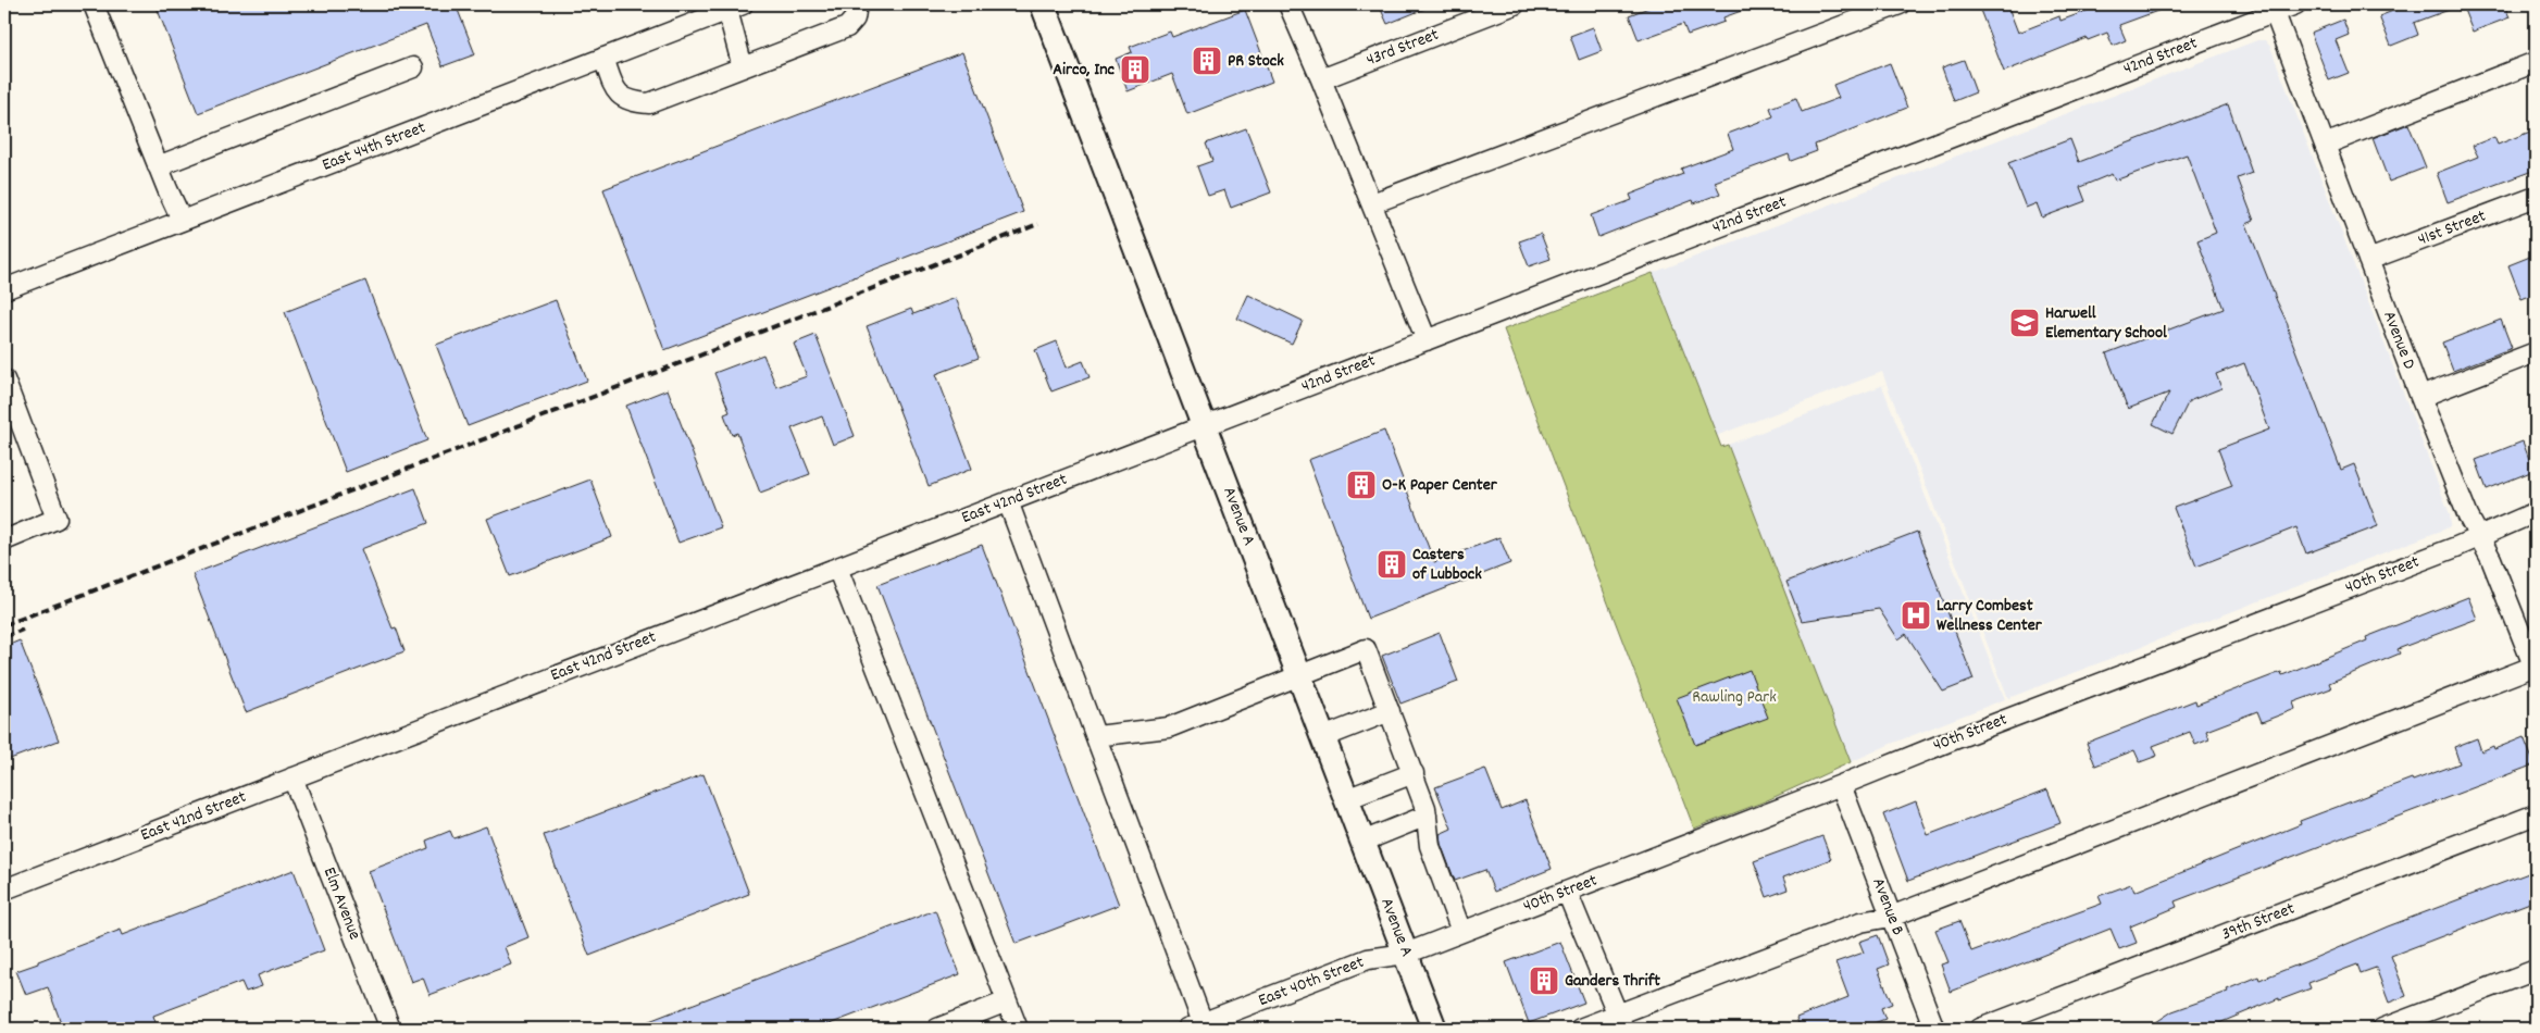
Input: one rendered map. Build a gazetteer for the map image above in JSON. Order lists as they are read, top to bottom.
{
  "streets": {
    "main road": ["Avenue A"],
    "street": [
      "43rd Street",
      "42nd Street",
      "East 44th Street",
      "41st Street",
      "Avenue D",
      "East 42nd Street",
      "40th Street",
      "Elm Avenue",
      "Avenue B",
      "39th Street",
      "East 40th Street"
    ]
  },
  "crossings": [
    ["42nd Street", "Avenue D"],
    ["42nd Street", "East 42nd Street"],
    ["42nd Street", "Avenue A"],
    ["41st Street", "Avenue D"],
    ["Avenue D", "40th Street"],
    ["East 42nd Street", "Avenue A"],
    ["East 42nd Street", "Elm Avenue"],
    ["Avenue A", "40th Street"],
    ["Avenue A", "East 40th Street"],
    ["40th Street", "Avenue B"],
    ["40th Street", "East 40th Street"]
  ],
  "parks": ["Rawling Park"],
  "places": {
    "building": [
      "PR Stock",
      "Airco, Inc",
      "O-K Paper Center",
      "Casters of Lubbock",
      "Ganders Thrift"
    ],
    "school or university": ["Harwell Elementary School"],
    "hospital": ["Larry Combest Wellness Center"]
  }
}
